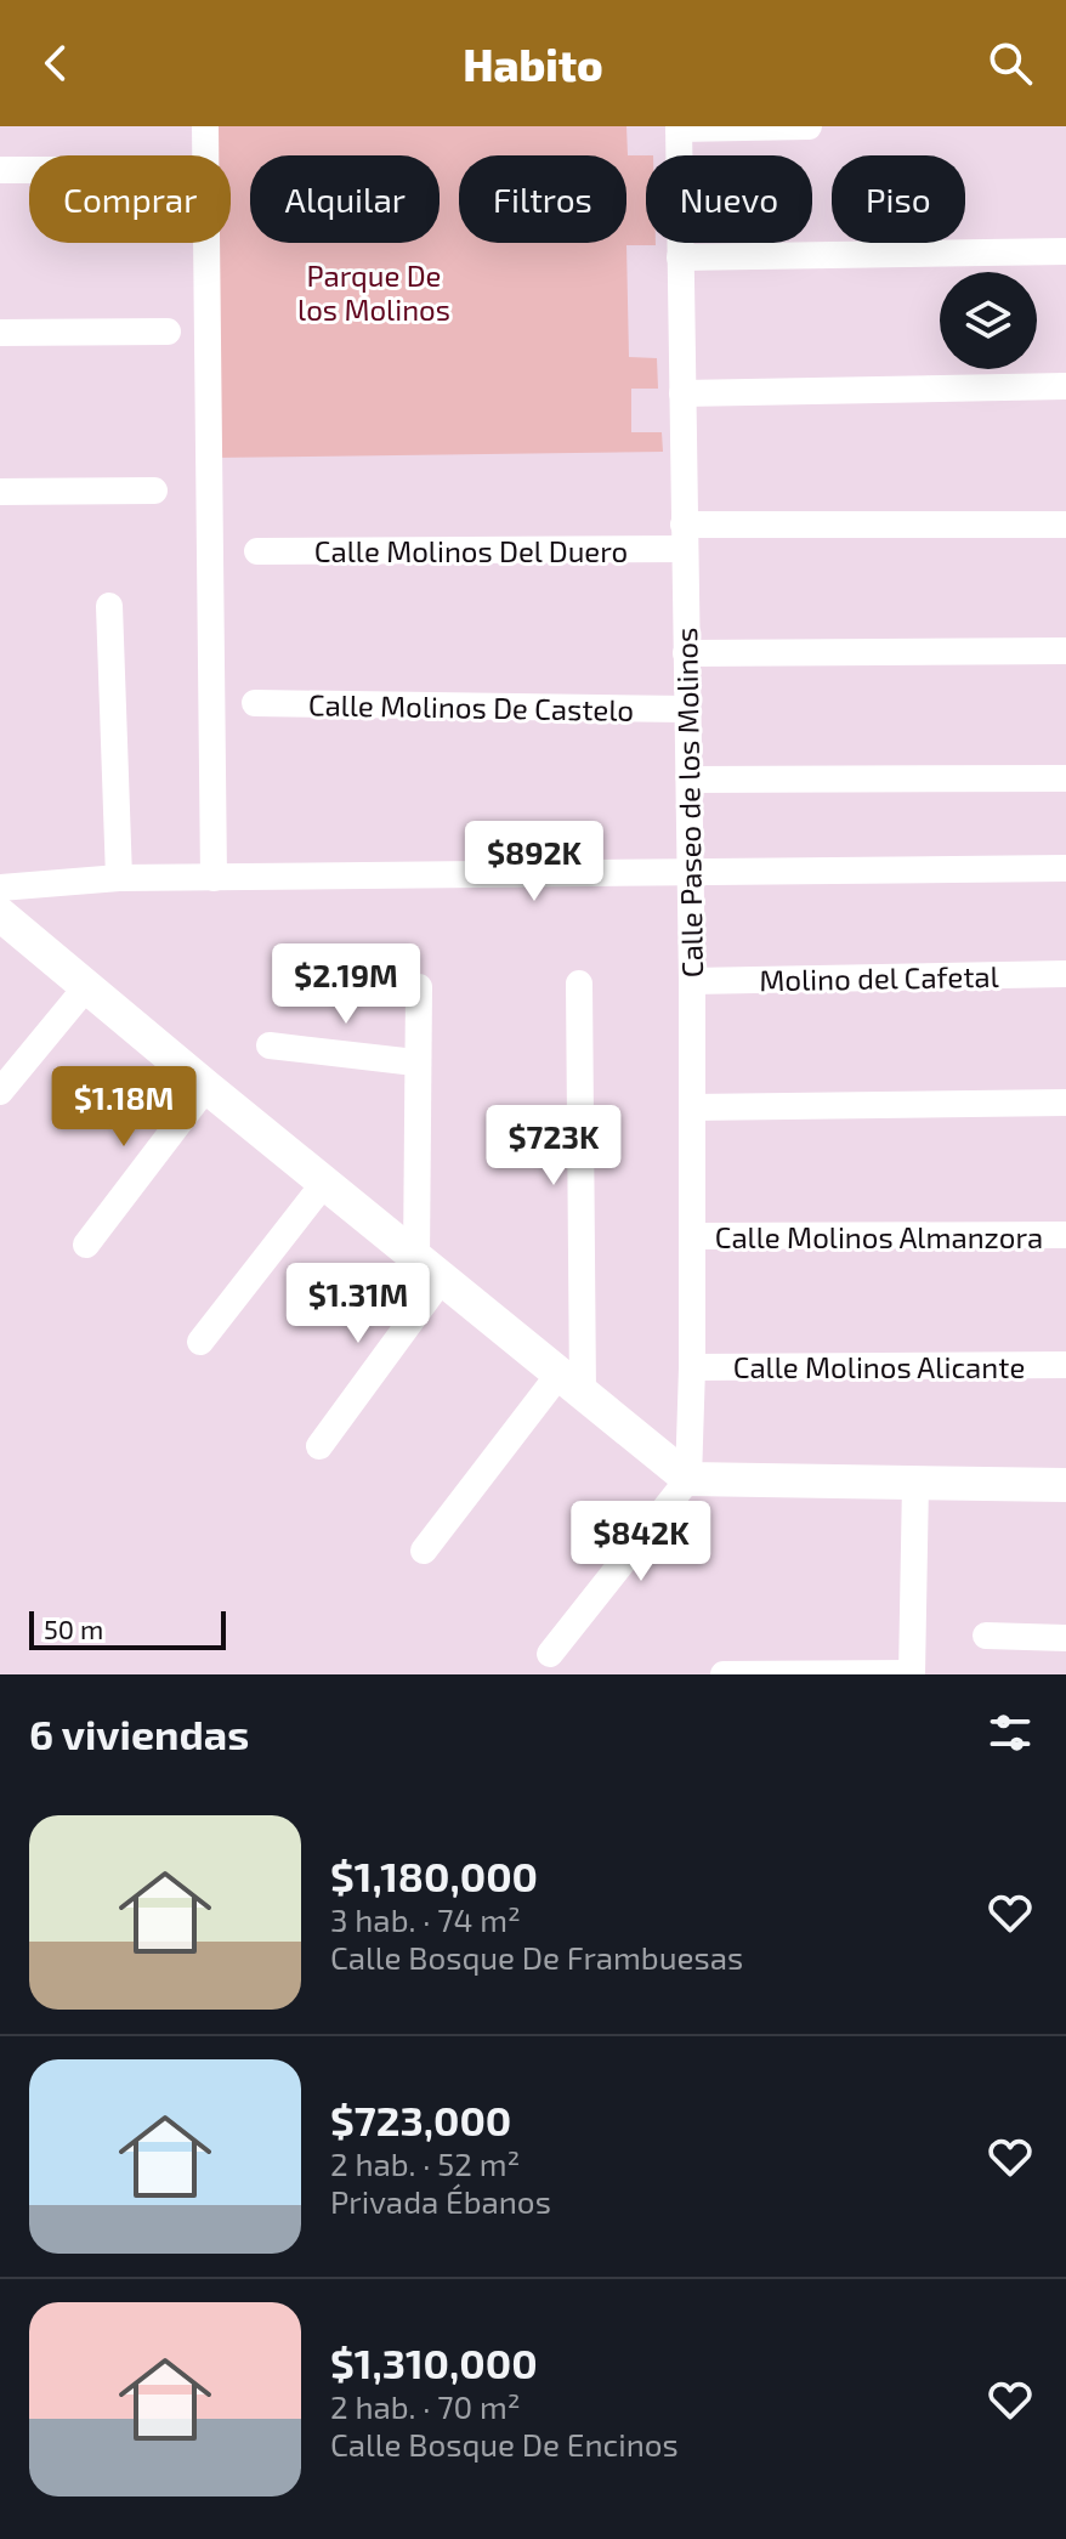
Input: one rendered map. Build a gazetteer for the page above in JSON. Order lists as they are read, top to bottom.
{
  "streets": {
    "street": [
      "Calle Molinos Del Duero",
      "Calle Molinos De Castelo",
      "Calle Paseo de los Molinos",
      "Molino del Cafetal",
      "Calle Molinos Almanzora",
      "Calle Molinos Alicante"
    ]
  },
  "crossings": [
    ["Calle Molinos Del Duero", "Calle Paseo de los Molinos"],
    ["Calle Molinos De Castelo", "Calle Paseo de los Molinos"],
    ["Calle Paseo de los Molinos", "Molino del Cafetal"],
    ["Calle Paseo de los Molinos", "Calle Molinos Almanzora"],
    ["Calle Paseo de los Molinos", "Calle Molinos Alicante"]
  ],
  "parks": ["Parque De los Molinos"],
  "scale_bar": "50 m",
  "page": {
    "header": "Habito",
    "chip": [
      "Comprar",
      "Alquilar",
      "Filtros",
      "Nuevo",
      "Piso"
    ],
    "price": [
      "$892K",
      "$2.19M",
      "$1.18M",
      "$723K",
      "$1.31M",
      "$842K"
    ],
    "scale": "50 m",
    "heading": "6 viviendas",
    "list": [
      {
        "name": "$1,180,000",
        "note": "3 hab. · 74 m² · Calle Bosque De Frambuesas"
      },
      {
        "name": "$723,000",
        "note": "2 hab. · 52 m² · Privada Ébanos"
      },
      {
        "name": "$1,310,000",
        "note": "2 hab. · 70 m² · Calle Bosque De Encinos"
      }
    ]
  }
}
